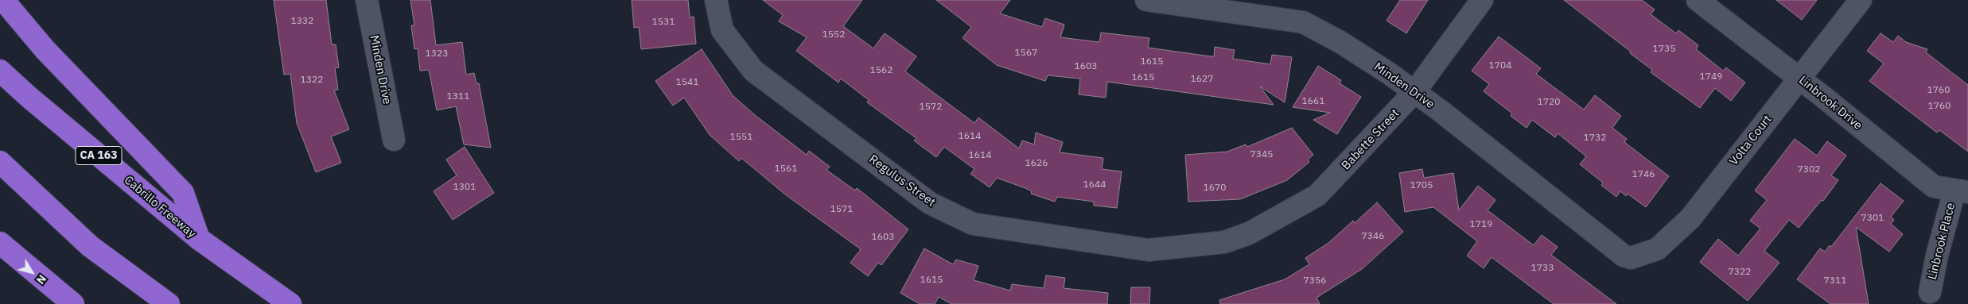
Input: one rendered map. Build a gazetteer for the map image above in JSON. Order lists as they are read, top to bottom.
{
  "streets": {
    "highway": ["CA 163", "Cabrillo Freeway"],
    "street": [
      "Minden Drive",
      "Linbrook Drive",
      "Babette Street",
      "Volta Court",
      "Regulus Street",
      "Linbrook Place"
    ]
  },
  "crossings": [
    ["Minden Drive", "Babette Street"],
    ["Minden Drive", "Volta Court"],
    ["Linbrook Drive", "Volta Court"],
    ["Linbrook Drive", "Linbrook Place"],
    ["Babette Street", "Regulus Street"]
  ],
  "house_numbers": [
    "1332",
    "1531",
    "1552",
    "1735",
    "1567",
    "1323",
    "1615",
    "1704",
    "1603",
    "1562",
    "1749",
    "1615",
    "1627",
    "1322",
    "1541",
    "1760",
    "1311",
    "1661",
    "1720",
    "1760",
    "1572",
    "1614",
    "1551",
    "1732",
    "7345",
    "1614",
    "1626",
    "1561",
    "7302",
    "1746",
    "1644",
    "1705",
    "1301",
    "1670",
    "1571",
    "7301",
    "1719",
    "7346",
    "1603",
    "1733",
    "7322",
    "1615",
    "7356",
    "7311"
  ],
  "north": "bottom right"
}
